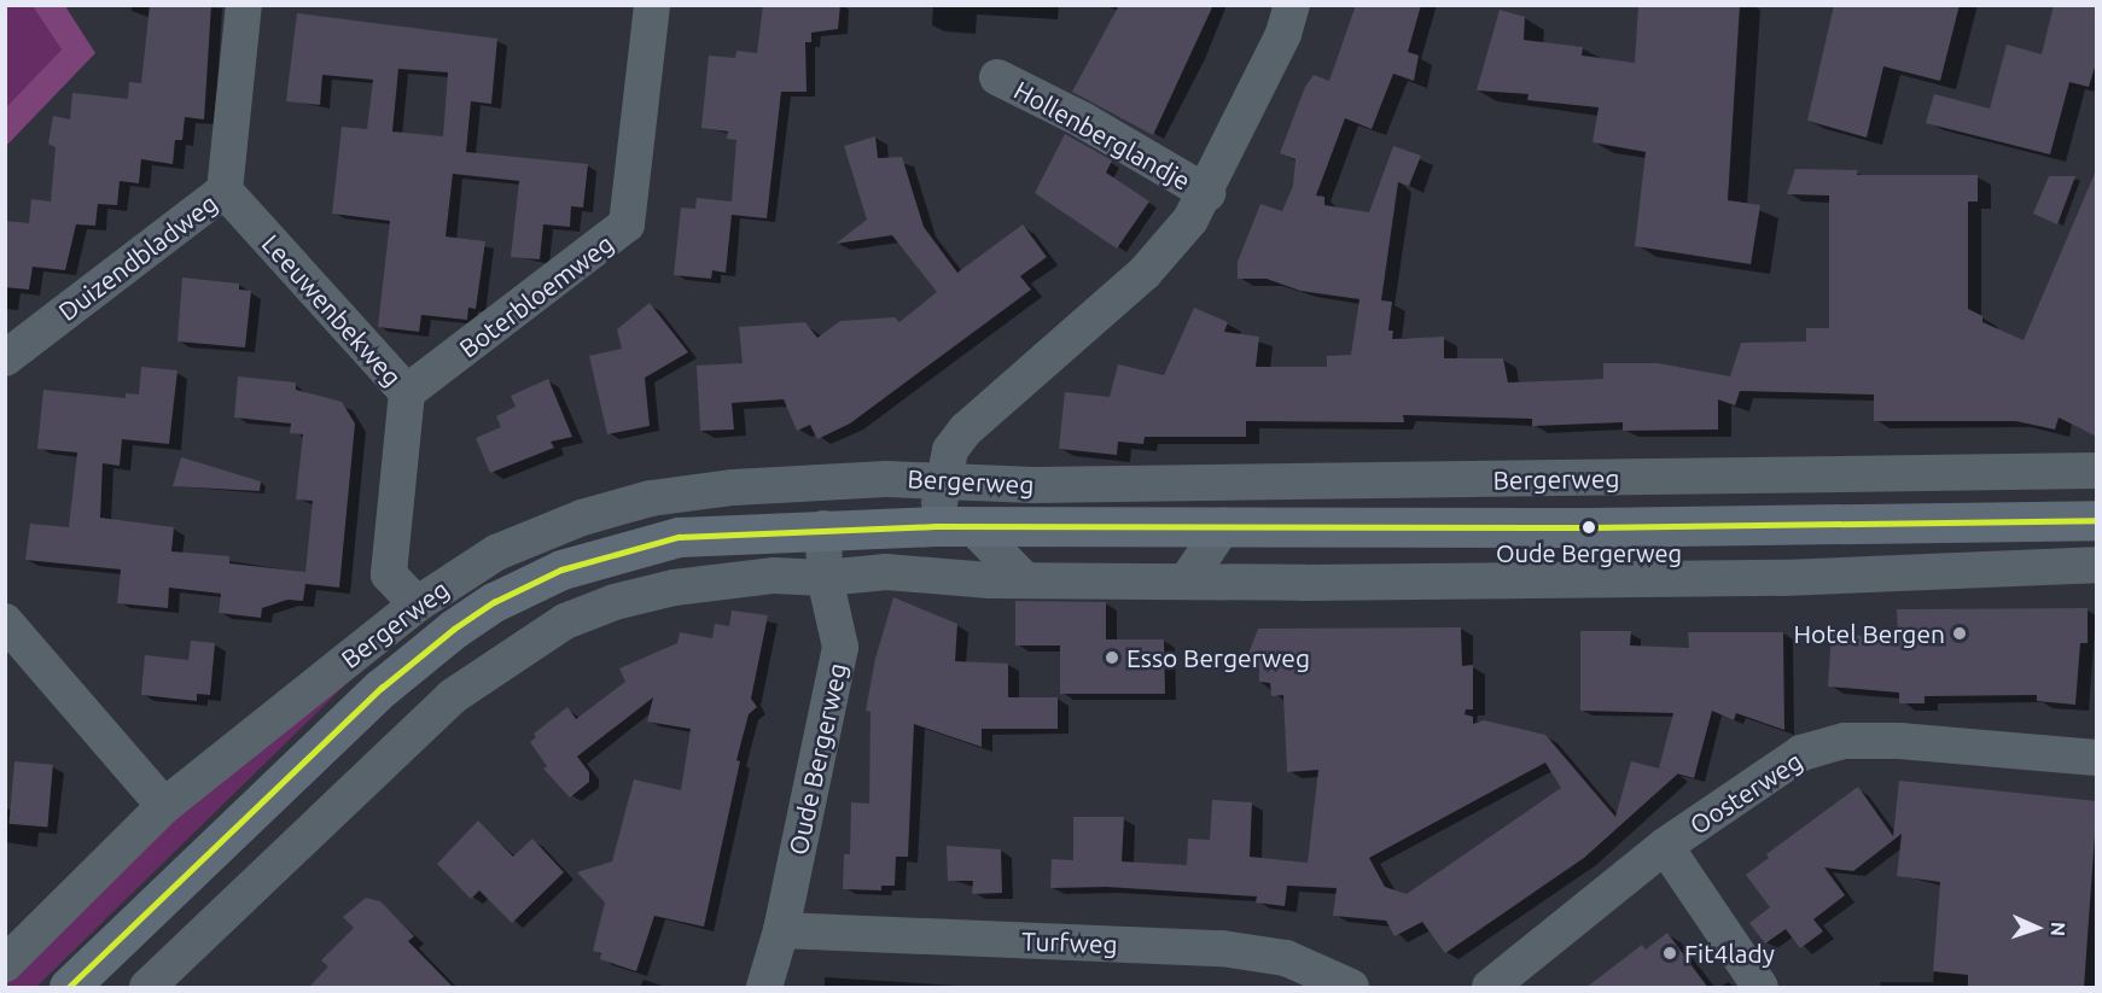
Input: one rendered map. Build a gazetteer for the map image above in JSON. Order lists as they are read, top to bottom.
{
  "streets": {
    "main road": ["Bergerweg"],
    "street": [
      "Hollenberglandje",
      "Duizendbladweg",
      "Boterbloemweg",
      "Leeuwenbekweg",
      "Oude Bergerweg",
      "Oosterweg",
      "Turfweg"
    ]
  },
  "crossings": [
    ["Duizendbladweg", "Leeuwenbekweg"],
    ["Boterbloemweg", "Leeuwenbekweg"],
    ["Leeuwenbekweg", "Bergerweg"],
    ["Bergerweg", "Oude Bergerweg"],
    ["Oude Bergerweg", "Turfweg"]
  ],
  "places": [
    "Oude Bergerweg",
    "Hotel Bergen",
    "Esso Bergerweg",
    "Fit4lady"
  ],
  "north": "right"
}
